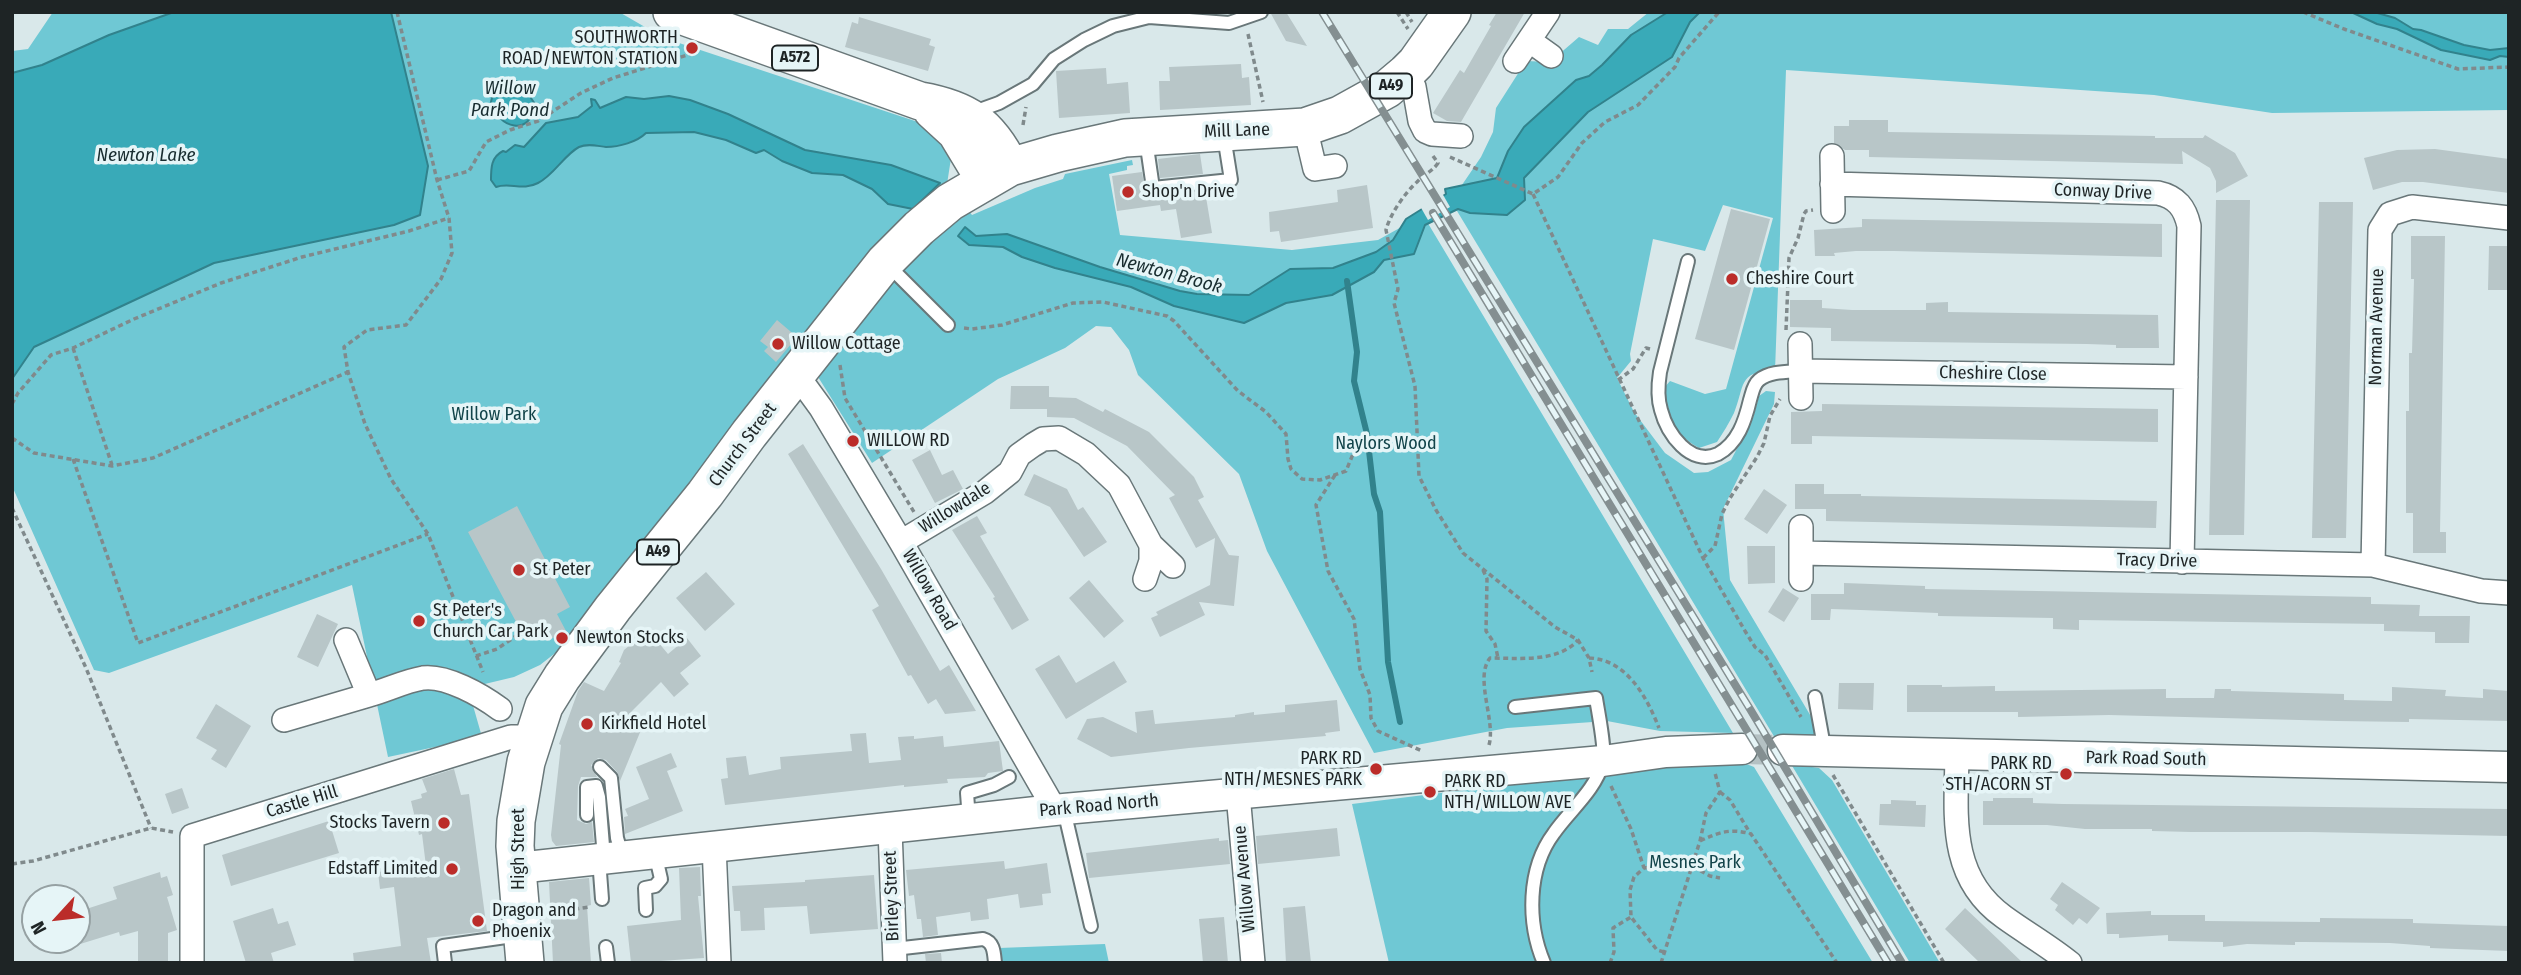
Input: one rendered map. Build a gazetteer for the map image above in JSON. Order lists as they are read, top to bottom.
{
  "streets": {
    "main road": [
      "A572",
      "A49",
      "Mill Lane",
      "Church Street",
      "High Street"
    ],
    "street": [
      "Conway Drive",
      "Norman Avenue",
      "Cheshire Close",
      "Willowdale",
      "Tracy Drive",
      "Willow Road",
      "Park Road South",
      "Castle Hill",
      "Park Road North",
      "Willow Avenue",
      "Birley Street"
    ]
  },
  "crossings": [
    ["A572", "Mill Lane"],
    ["A572", "Church Street"],
    ["Mill Lane", "Church Street"],
    ["Conway Drive", "Cheshire Close"],
    ["Conway Drive", "Tracy Drive"],
    ["Norman Avenue", "Tracy Drive"],
    ["Church Street", "Willow Road"],
    ["Church Street", "Castle Hill"],
    ["Church Street", "High Street"],
    ["Willowdale", "Willow Road"],
    ["Willow Road", "Park Road North"],
    ["Castle Hill", "High Street"],
    ["Park Road North", "High Street"],
    ["Park Road North", "Willow Avenue"],
    ["Park Road North", "Birley Street"]
  ],
  "water": ["Willow Park Pond", "Newton Lake", "Newton Brook"],
  "parks": ["Willow Park", "Naylors Wood", "Mesnes Park"],
  "places": [
    "SOUTHWORTH ROAD/NEWTON STATION",
    "Shop'n Drive",
    "Cheshire Court",
    "Willow Cottage",
    "WILLOW RD",
    "St Peter",
    "St Peter's Church Car Park",
    "Newton Stocks",
    "Kirkfield Hotel",
    "PARK RD NTH/MESNES PARK",
    "PARK RD STH/ACORN ST",
    "PARK RD NTH/WILLOW AVE",
    "Stocks Tavern",
    "Edstaff Limited",
    "Dragon and Phoenix"
  ],
  "north": "bottom left"
}
